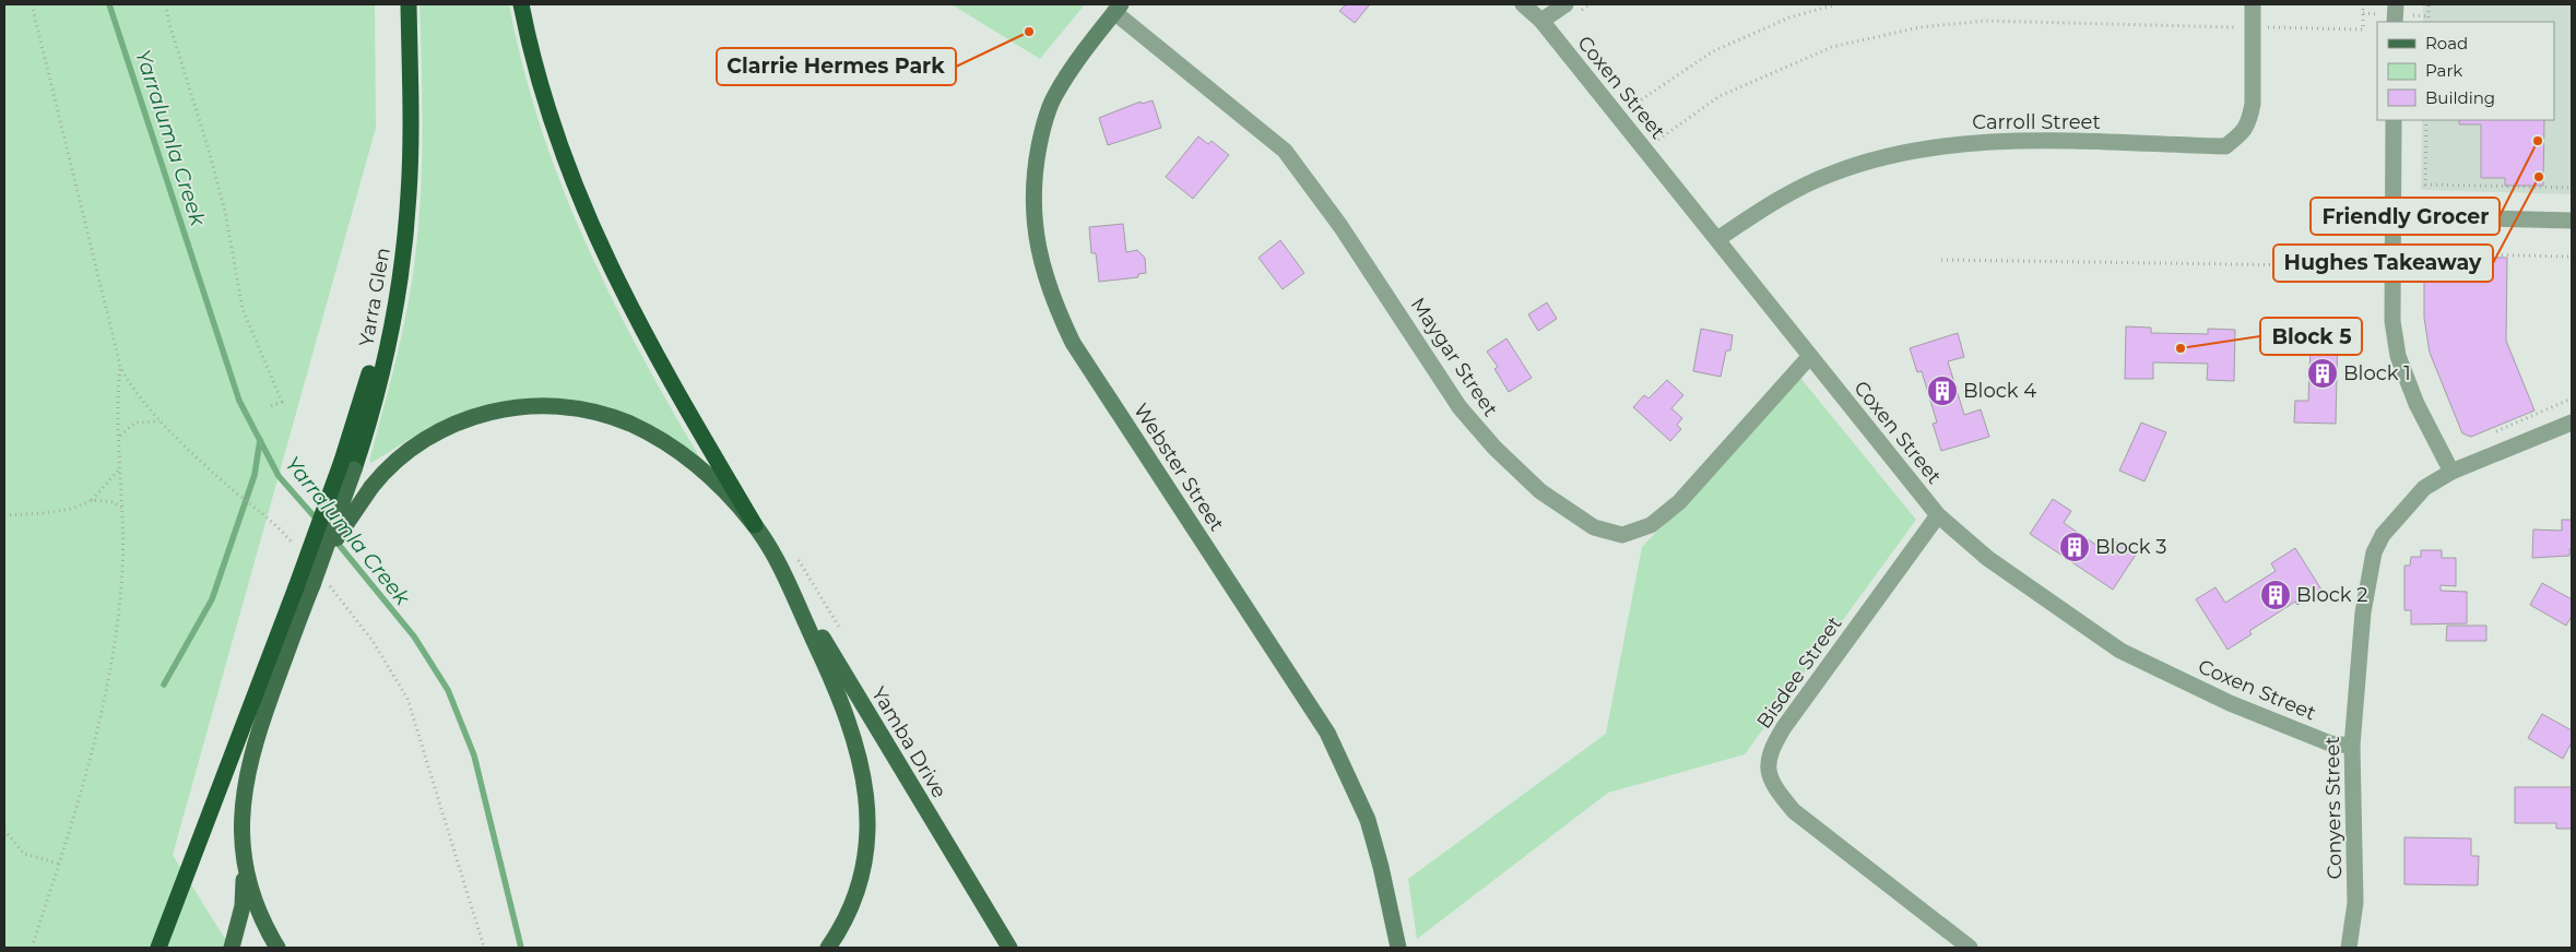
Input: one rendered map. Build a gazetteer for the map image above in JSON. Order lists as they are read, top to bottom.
{
  "streets": {
    "main road": ["Yamba Drive"],
    "street": [
      "Coxen Street",
      "Carroll Street",
      "Maygar Street",
      "Webster Street",
      "Bisdee Street",
      "Conyers Street"
    ]
  },
  "crossings": [
    ["Coxen Street", "Carroll Street"],
    ["Coxen Street", "Maygar Street"],
    ["Coxen Street", "Bisdee Street"],
    ["Coxen Street", "Conyers Street"],
    ["Maygar Street", "Webster Street"]
  ],
  "water": ["Yarralumla Creek"],
  "places": {
    "other": [
      "Clarrie Hermes Park",
      "Friendly Grocer",
      "Hughes Takeaway",
      "Block 5"
    ],
    "building": [
      "Block 1",
      "Block 4",
      "Block 3",
      "Block 2"
    ]
  },
  "legend": ["Road", "Park", "Building"]
}
